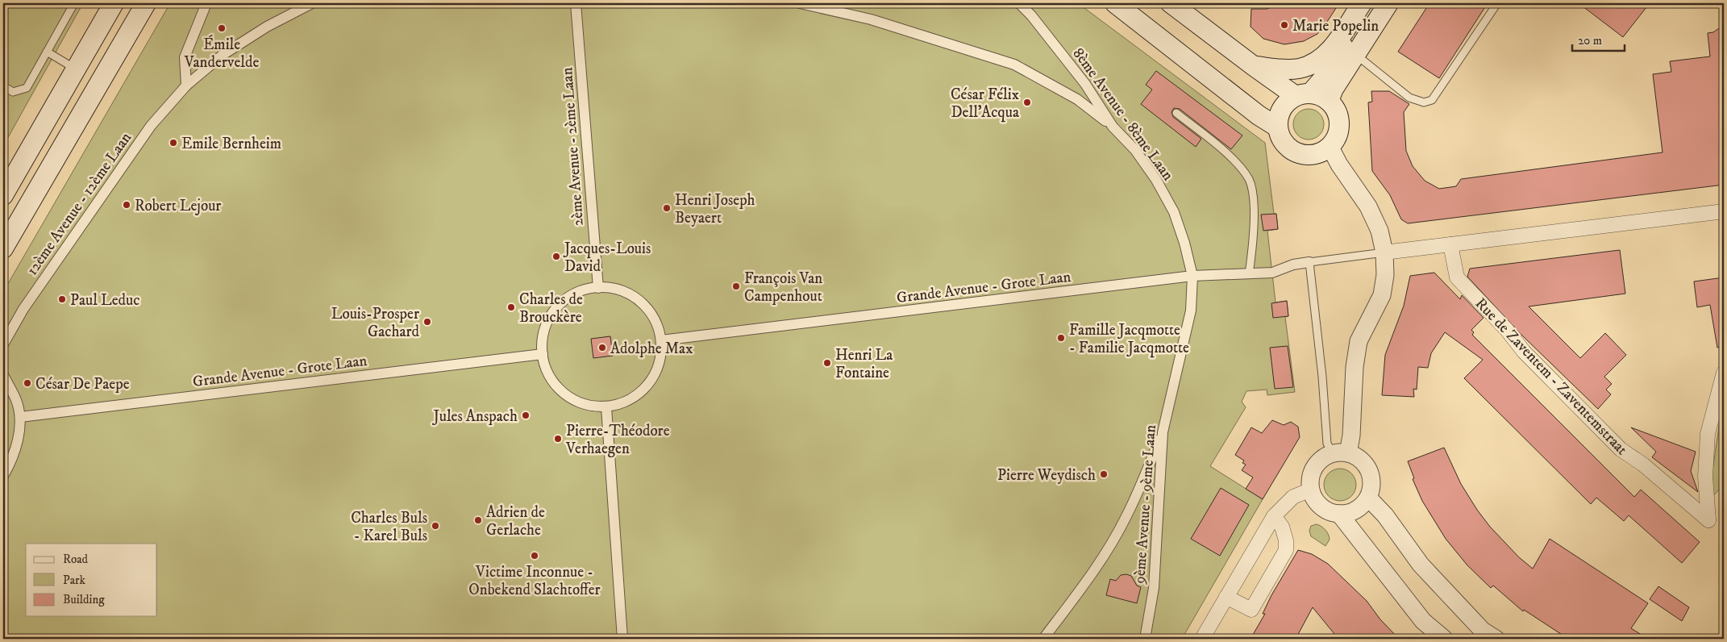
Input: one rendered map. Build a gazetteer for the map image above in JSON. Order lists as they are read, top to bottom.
{
  "streets": {
    "street": [
      "8ème Avenue - 8ème Laan",
      "2ème Avenue - 2ème Laan",
      "12ème Avenue - 12ème Laan",
      "Grande Avenue - Grote Laan",
      "Rue de Zaventem - Zaventemstraat",
      "9ème Avenue - 9ème Laan"
    ]
  },
  "crossings": [
    ["8ème Avenue - 8ème Laan", "Grande Avenue - Grote Laan"],
    ["8ème Avenue - 8ème Laan", "9ème Avenue - 9ème Laan"],
    ["2ème Avenue - 2ème Laan", "Grande Avenue - Grote Laan"],
    ["Grande Avenue - Grote Laan", "9ème Avenue - 9ème Laan"]
  ],
  "places": [
    "Marie Popelin",
    "Émile Vandervelde",
    "César Félix Dell'Acqua",
    "Emile Bernheim",
    "Robert Lejour",
    "Henri Joseph Beyaert",
    "Jacques-Louis David",
    "François Van Campenhout",
    "Paul Leduc",
    "Charles de Brouckère",
    "Louis-Prosper Gachard",
    "Famille Jacqmotte - Familie Jacqmotte",
    "Adolphe Max",
    "Henri La Fontaine",
    "César De Paepe",
    "Jules Anspach",
    "Pierre-Théodore Verhaegen",
    "Pierre Weydisch",
    "Adrien de Gerlache",
    "Charles Buls - Karel Buls",
    "Victime Inconnue - Onbekend Slachtoffer"
  ],
  "legend": ["Road", "Park", "Building"],
  "scale_bar": "20 m"
}
